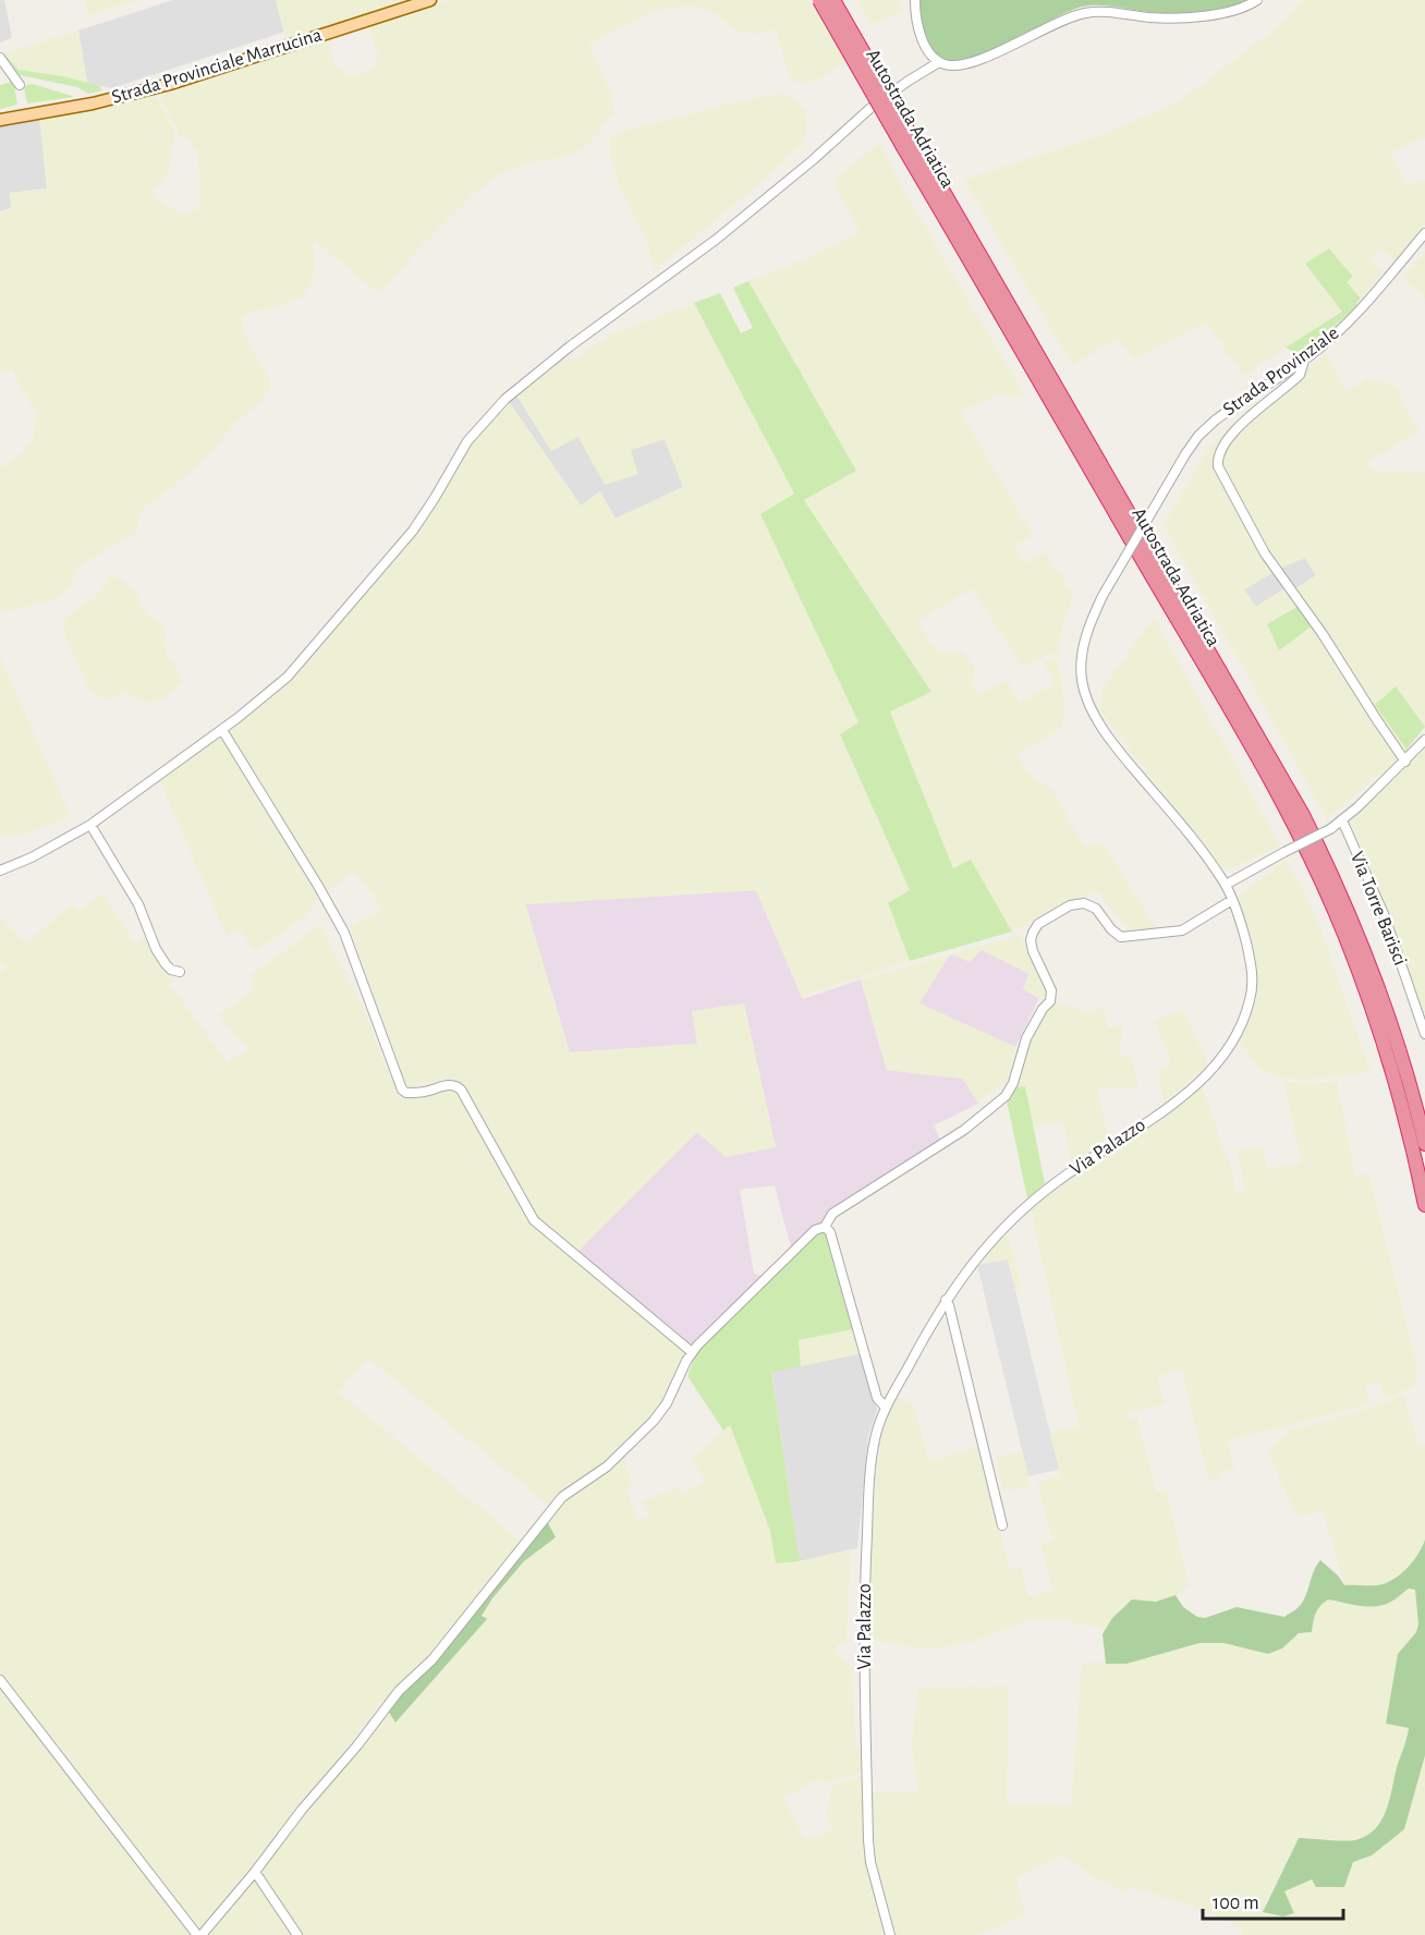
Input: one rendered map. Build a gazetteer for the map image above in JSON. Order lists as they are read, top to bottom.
{
  "streets": {
    "highway": ["Autostrada Adriatica"],
    "main road": ["Strada Provinciale Marrucina"],
    "street": ["Strada Provinziale", "Via Torre Barisci", "Via Palazzo"]
  },
  "crossings": [
    ["Strada Provinziale", "Via Palazzo"]
  ],
  "scale_bar": "100 m"
}
